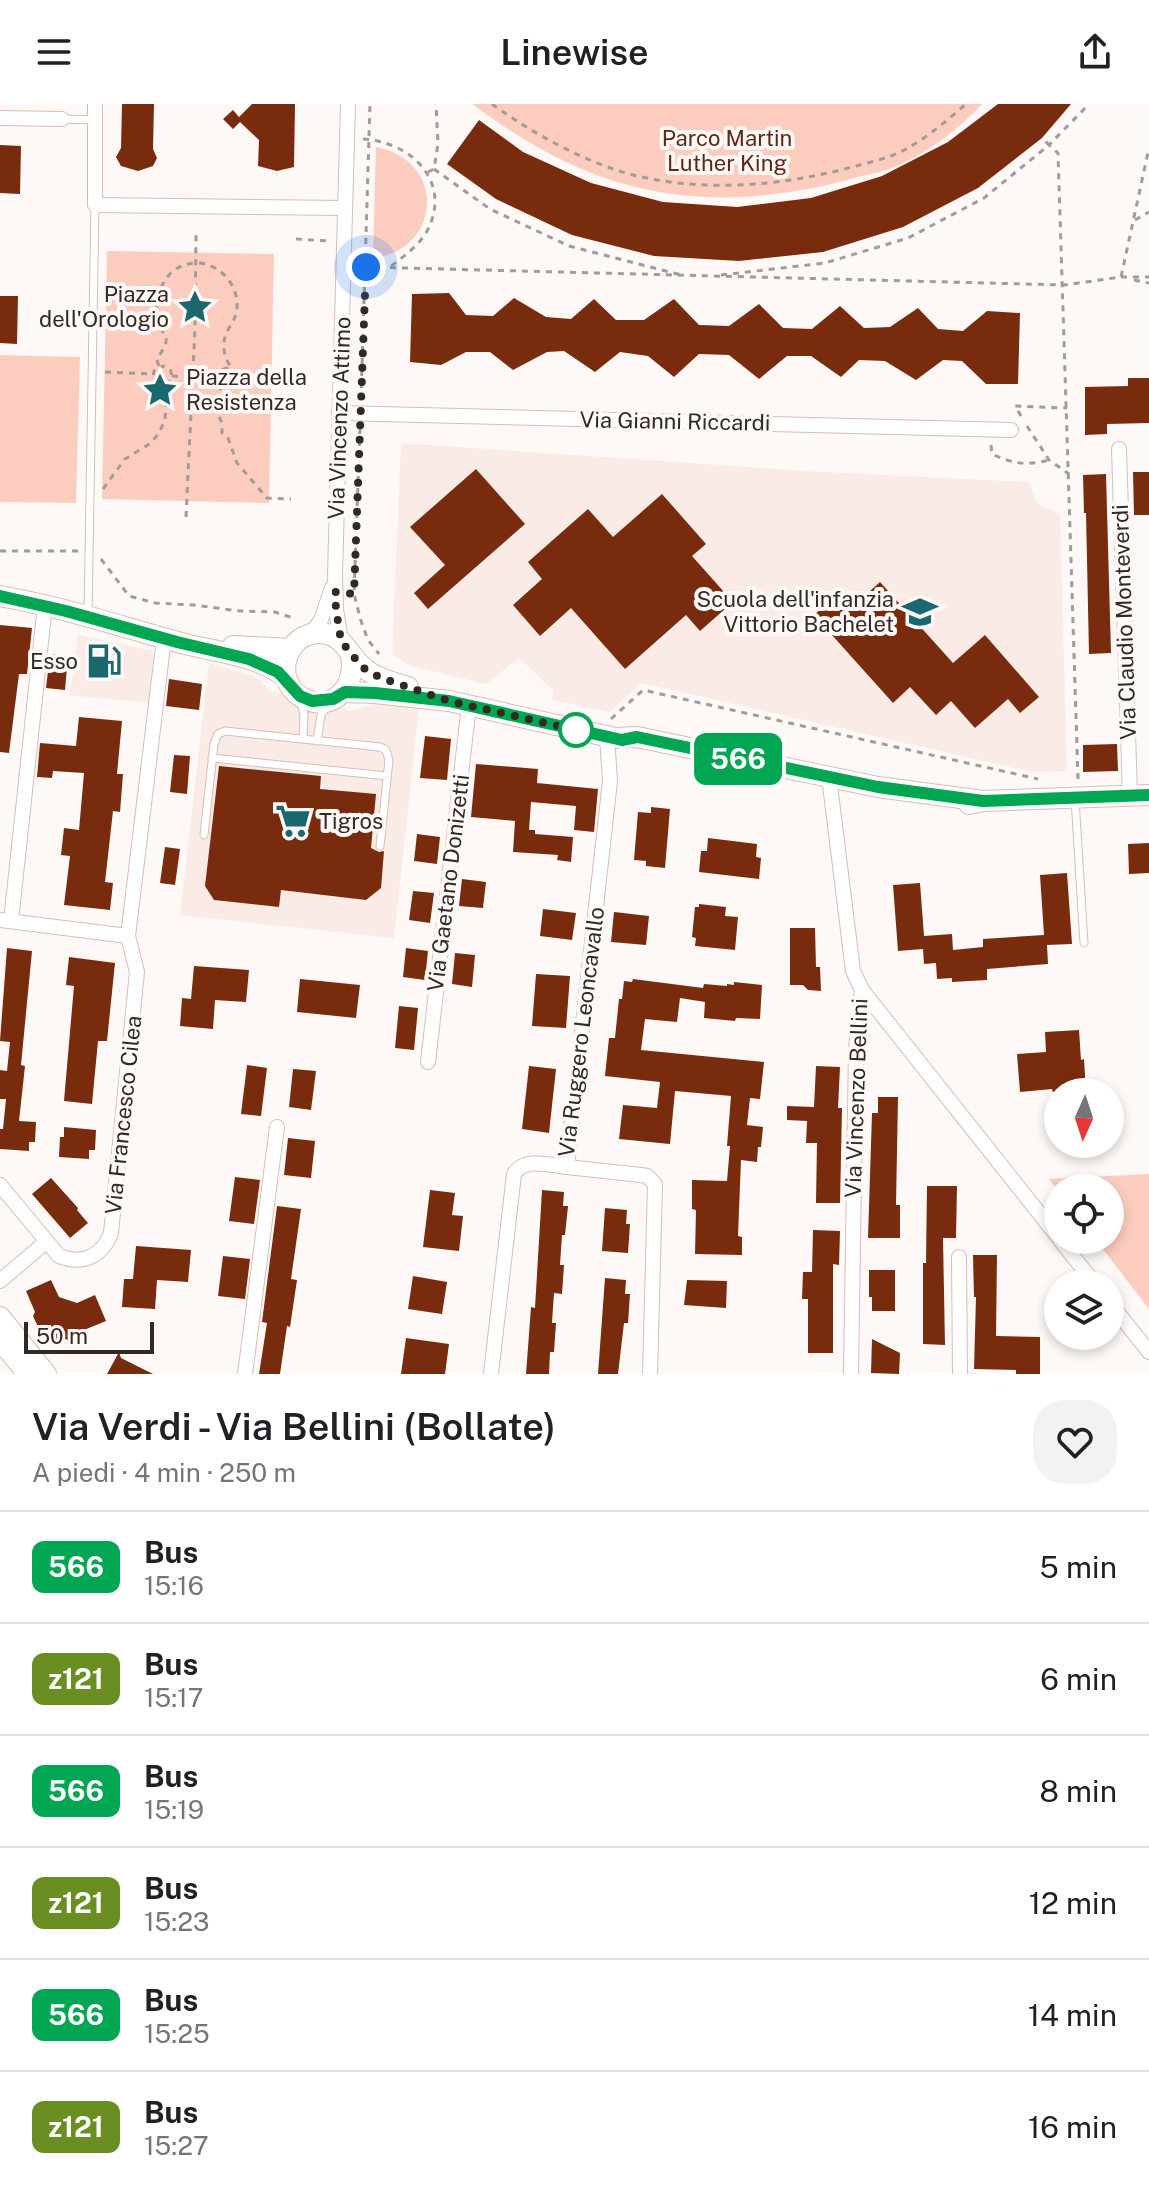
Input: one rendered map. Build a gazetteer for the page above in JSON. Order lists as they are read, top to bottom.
{
  "streets": {
    "street": [
      "Via Vincenzo Attimo",
      "Via Gianni Riccardi",
      "Via Claudio Monteverdi",
      "Via Gaetano Donizetti",
      "Via Ruggero Leoncavallo",
      "Via Vincenzo Bellini",
      "Via Francesco Cilea"
    ]
  },
  "crossings": [
    ["Via Vincenzo Attimo", "Via Gianni Riccardi"]
  ],
  "parks": ["Parco Martin Luther King"],
  "places": {
    "place": ["Piazza dell'Orologio", "Piazza della Resistenza"],
    "school or university": ["Scuola dell'infanzia Vittorio Bachelet"],
    "fuel station": ["Esso"],
    "supermarket": ["Tigros"]
  },
  "lines": ["bus line 566"],
  "scale_bar": "50 m",
  "north": "bottom",
  "page": {
    "header": "Linewise",
    "on_map": "566",
    "scale": "50 m",
    "heading": ["Via Verdi - Via Bellini (Bollate)", "A piedi · 4 min · 250 m"],
    "list": [
      {
        "mark": "566",
        "name": "Bus",
        "note": "15:16",
        "value": "5 min"
      },
      {
        "mark": "z121",
        "name": "Bus",
        "note": "15:17",
        "value": "6 min"
      },
      {
        "mark": "566",
        "name": "Bus",
        "note": "15:19",
        "value": "8 min"
      },
      {
        "mark": "z121",
        "name": "Bus",
        "note": "15:23",
        "value": "12 min"
      },
      {
        "mark": "566",
        "name": "Bus",
        "note": "15:25",
        "value": "14 min"
      },
      {
        "mark": "z121",
        "name": "Bus",
        "note": "15:27",
        "value": "16 min"
      }
    ]
  }
}
